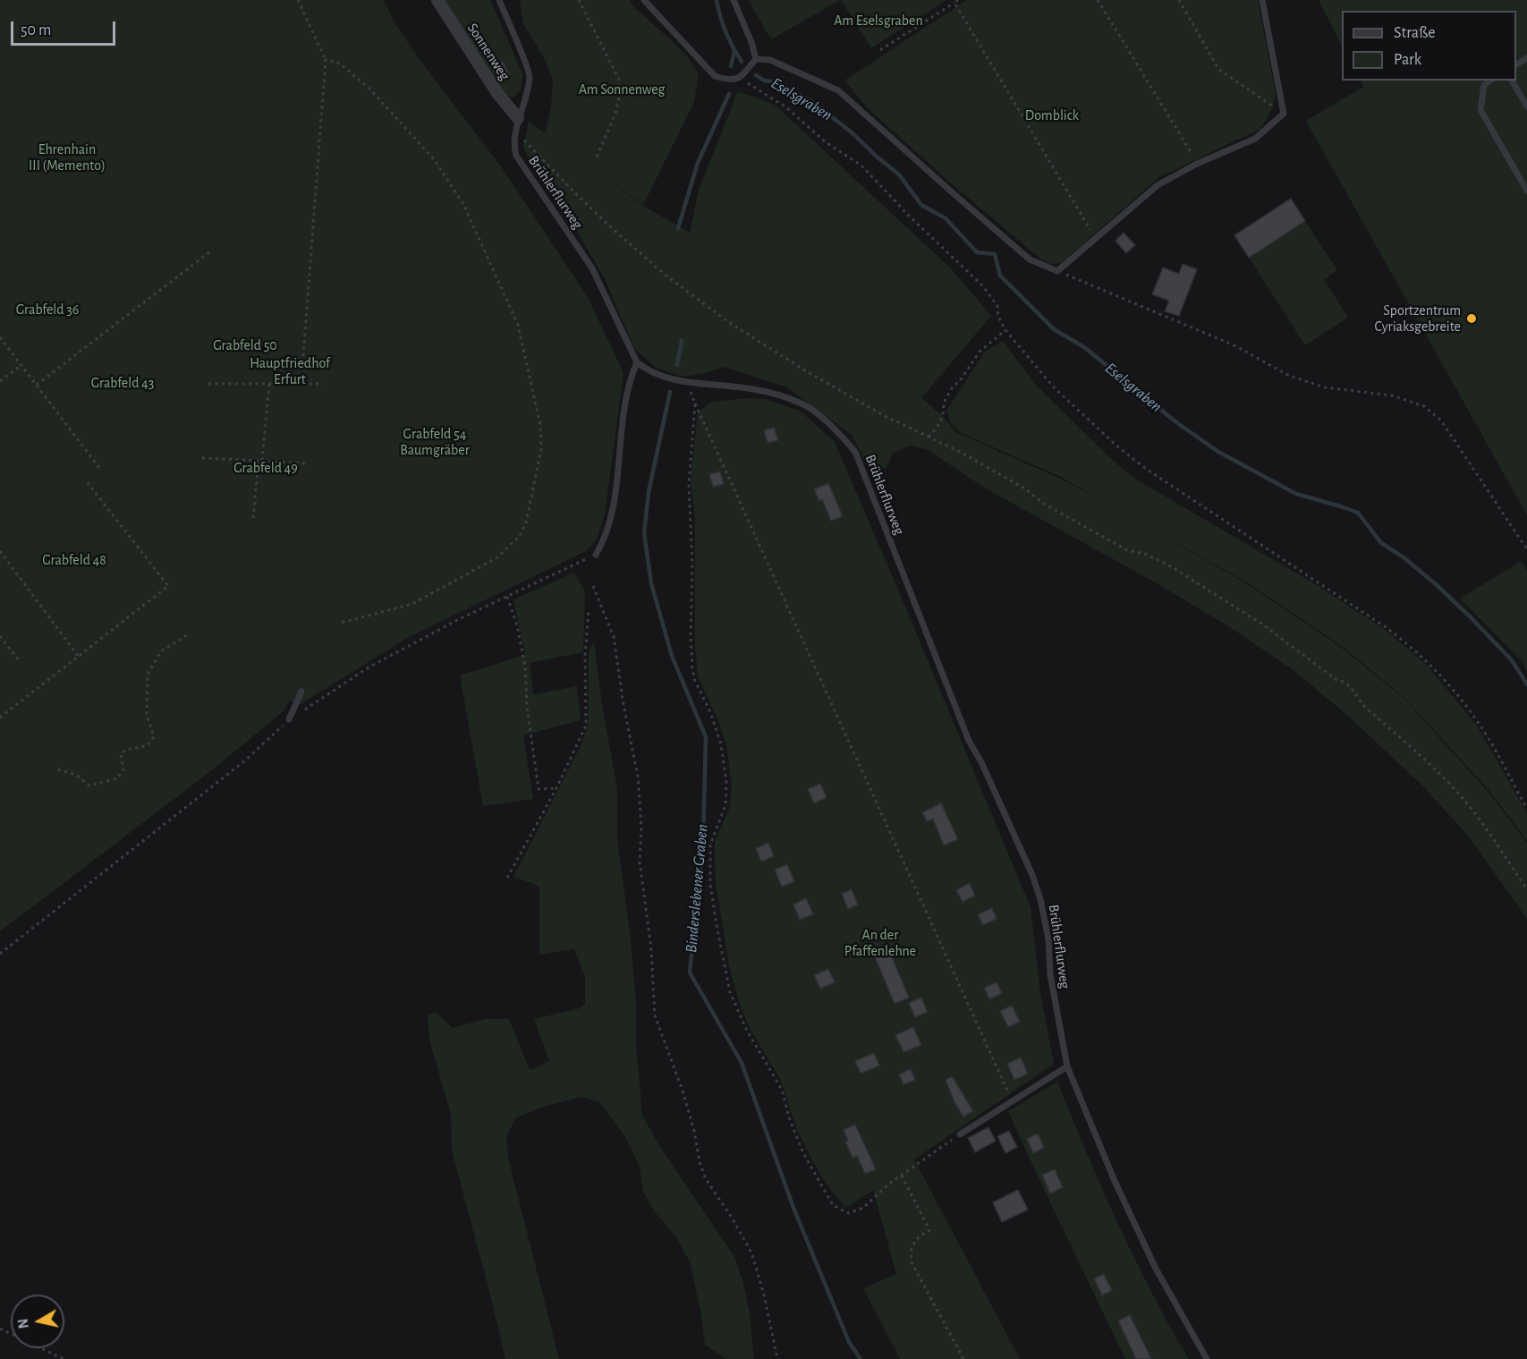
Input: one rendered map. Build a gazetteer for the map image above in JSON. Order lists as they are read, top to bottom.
{
  "streets": {
    "street": ["Sonnenweg"],
    "lane": ["Brühlerflurweg"]
  },
  "crossings": [
    ["Sonnenweg", "Brühlerflurweg"]
  ],
  "water": ["Eselsgraben", "Binderslebener Graben"],
  "parks": [
    "Am Eselsgraben",
    "Am Sonnenweg",
    "Domblick",
    "Ehrenhain III (Memento)",
    "Grabfeld 36",
    "Grabfeld 50",
    "Hauptfriedhof Erfurt",
    "Grabfeld 43",
    "Grabfeld 54 Baumgräber",
    "Grabfeld 49",
    "Grabfeld 48",
    "An der Pfaffenlehne"
  ],
  "places": ["Sportzentrum Cyriaksgebreite"],
  "legend": ["Straße", "Park"],
  "scale_bar": "50 m",
  "north": "left"
}
